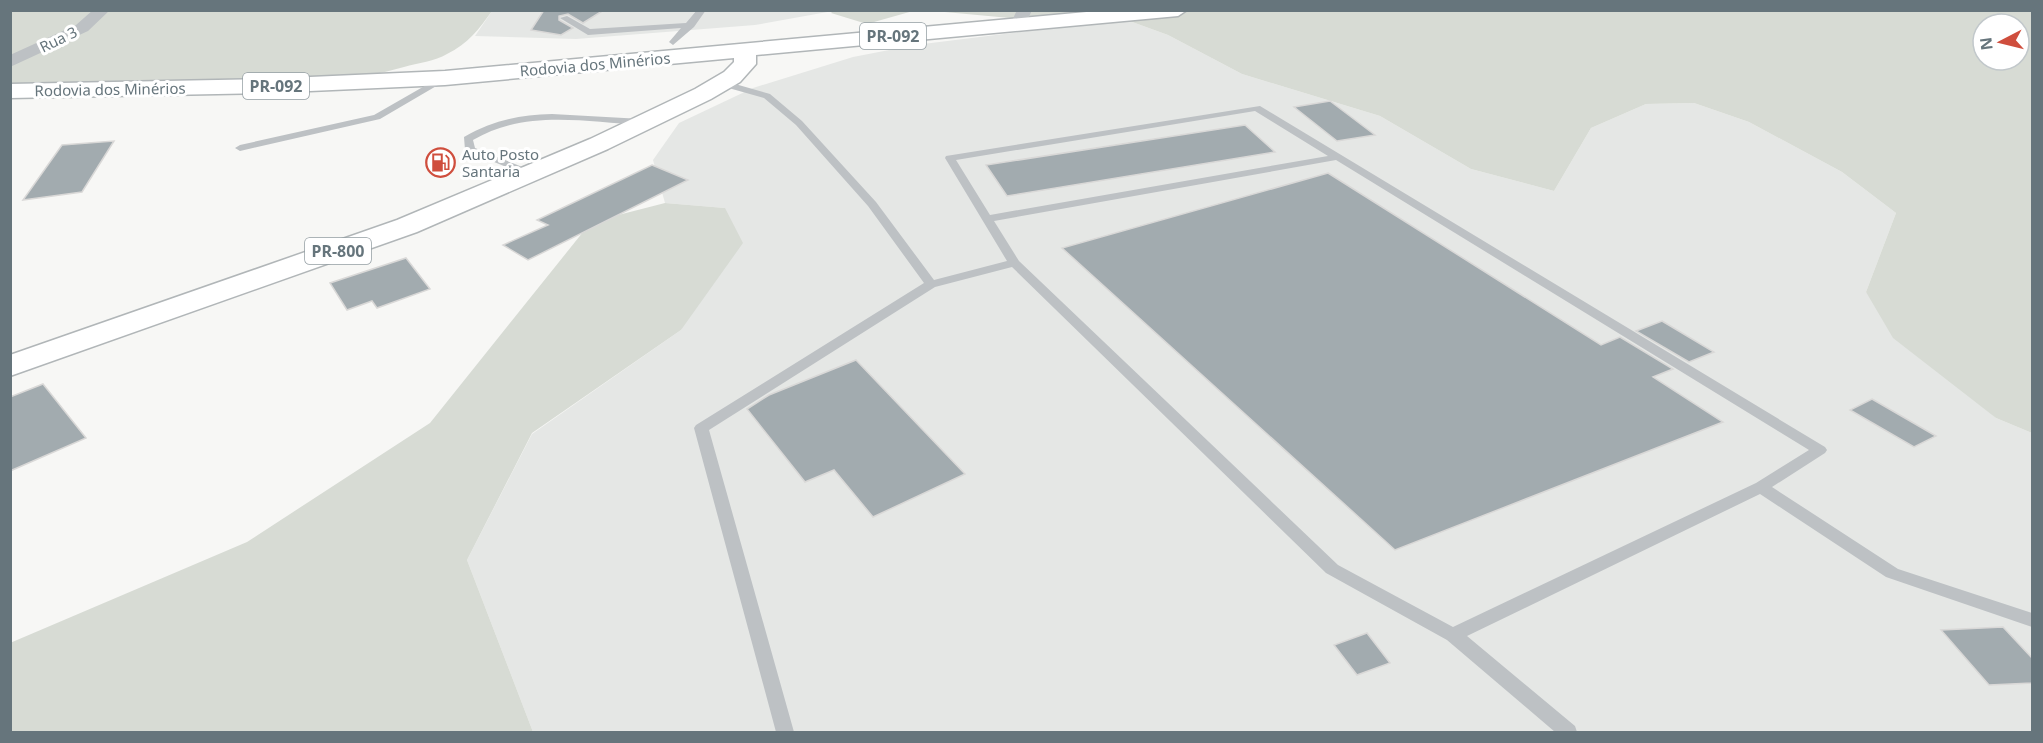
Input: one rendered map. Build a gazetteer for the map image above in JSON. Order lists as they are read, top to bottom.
{
  "streets": {
    "main road": ["PR-092", "Rodovia dos Minérios", "PR-800"],
    "street": ["Rua 3"]
  },
  "crossings": [
    ["Rodovia dos Minérios", "PR-800"]
  ],
  "places": {
    "fuel station": ["Auto Posto Santaria"]
  },
  "north": "left"
}
